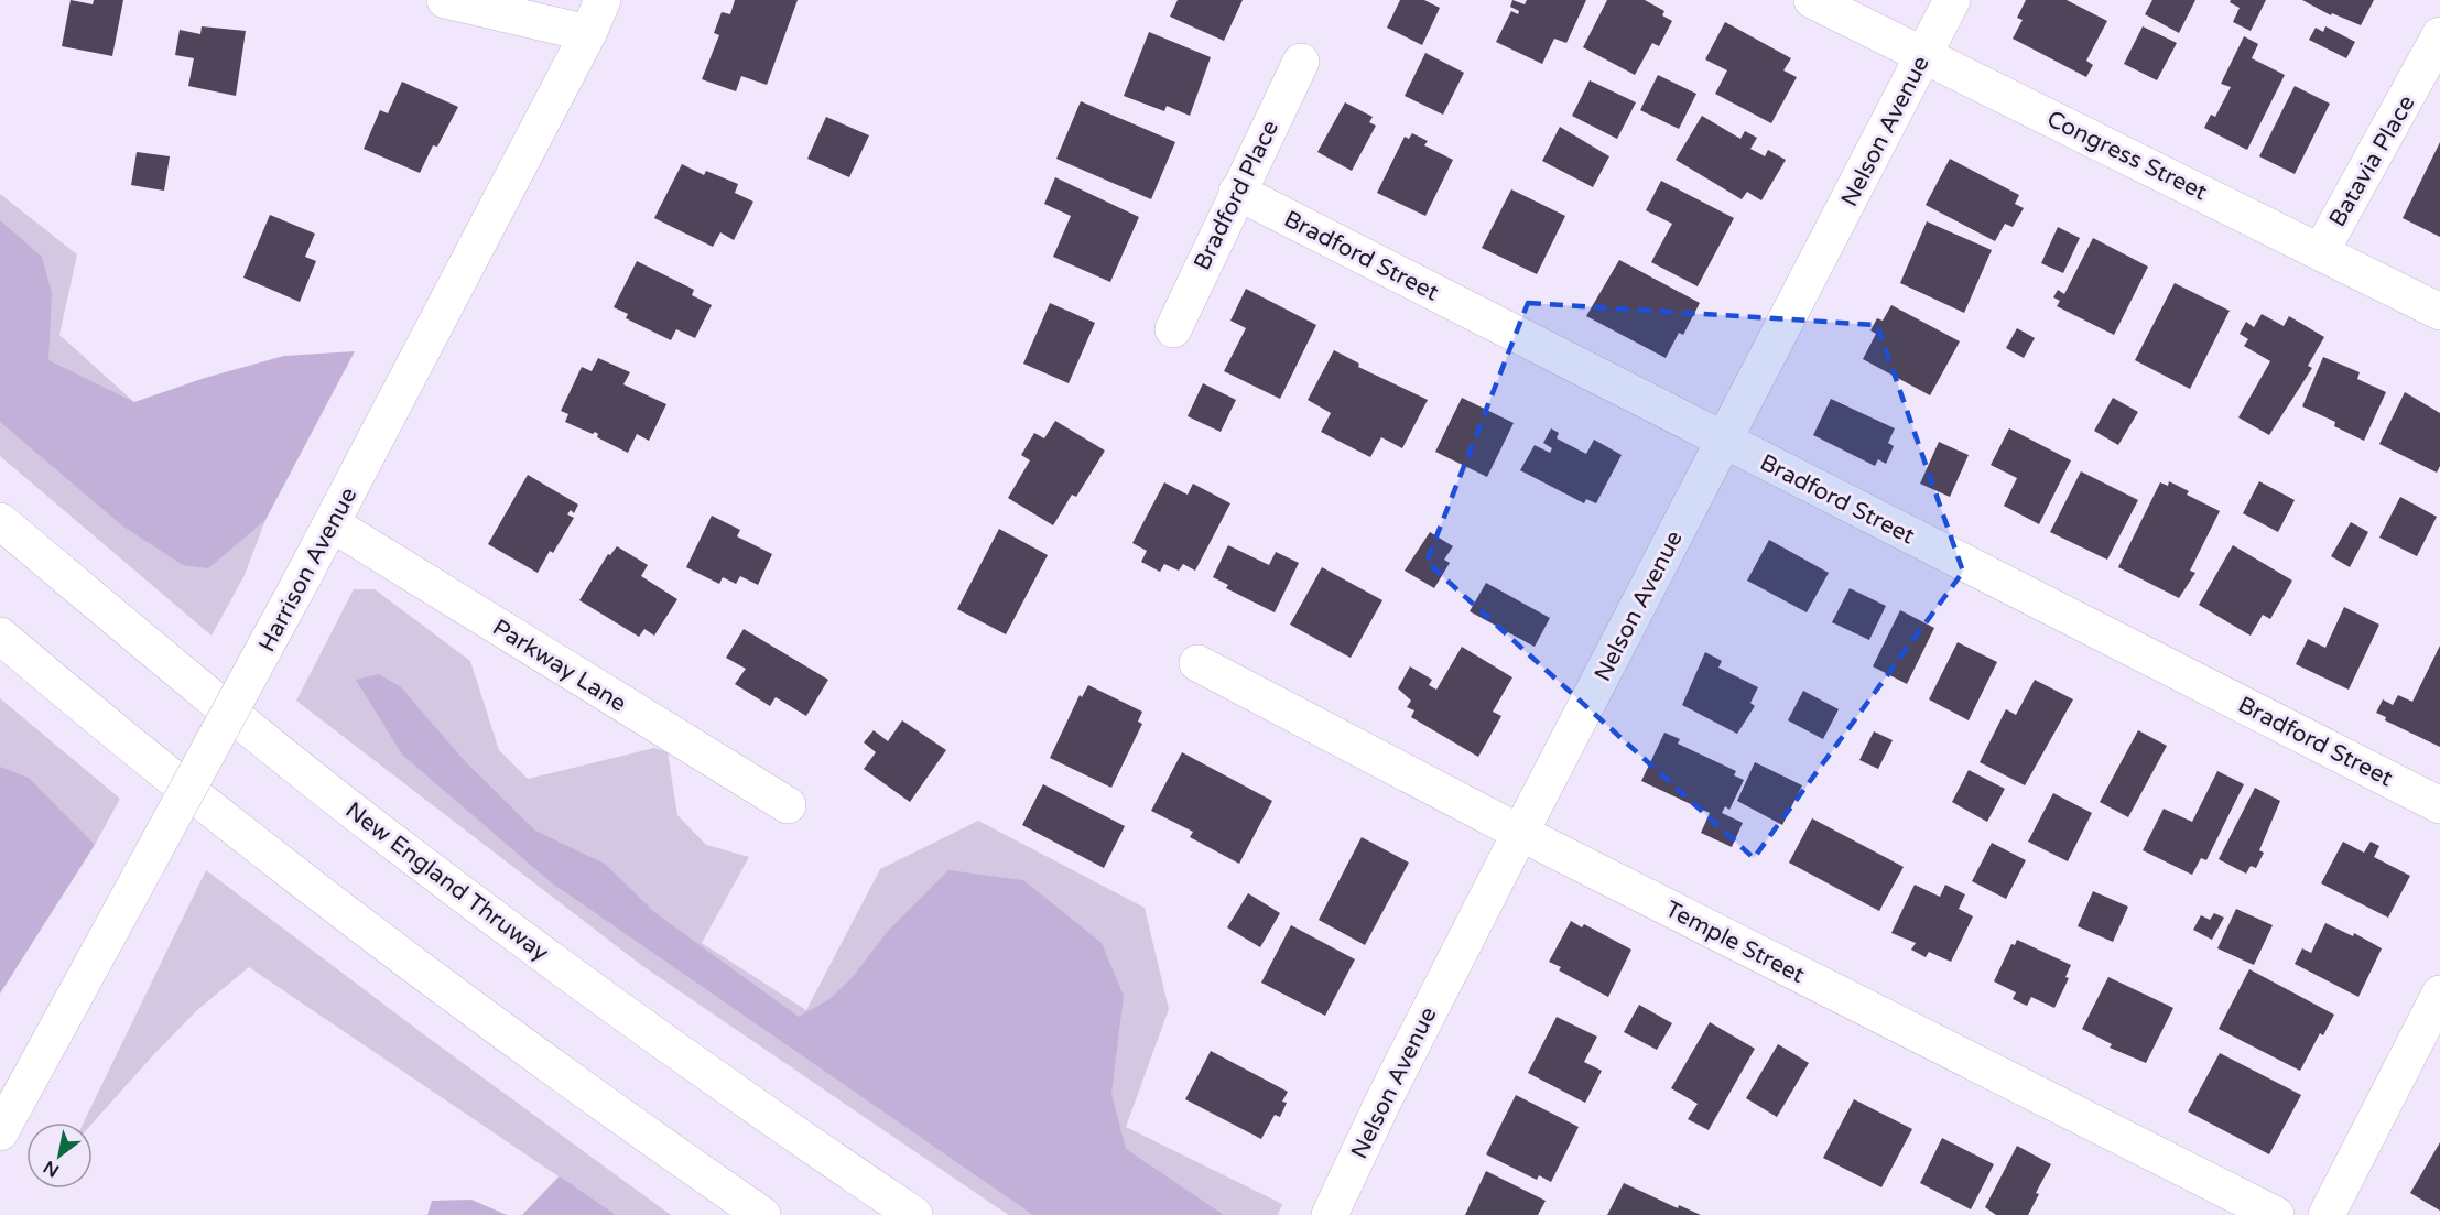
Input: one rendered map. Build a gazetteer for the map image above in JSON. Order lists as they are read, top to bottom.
{
  "streets": {
    "main road": [
      "Nelson Avenue",
      "Congress Street",
      "Batavia Place",
      "Bradford Place",
      "Bradford Street",
      "Harrison Avenue",
      "Parkway Lane",
      "New England Thruway",
      "Temple Street"
    ]
  },
  "crossings": [
    ["Nelson Avenue", "Congress Street"],
    ["Nelson Avenue", "Bradford Street"],
    ["Nelson Avenue", "Temple Street"],
    ["Congress Street", "Batavia Place"],
    ["Bradford Place", "Bradford Street"],
    ["Harrison Avenue", "Parkway Lane"]
  ],
  "north": "bottom left"
}
